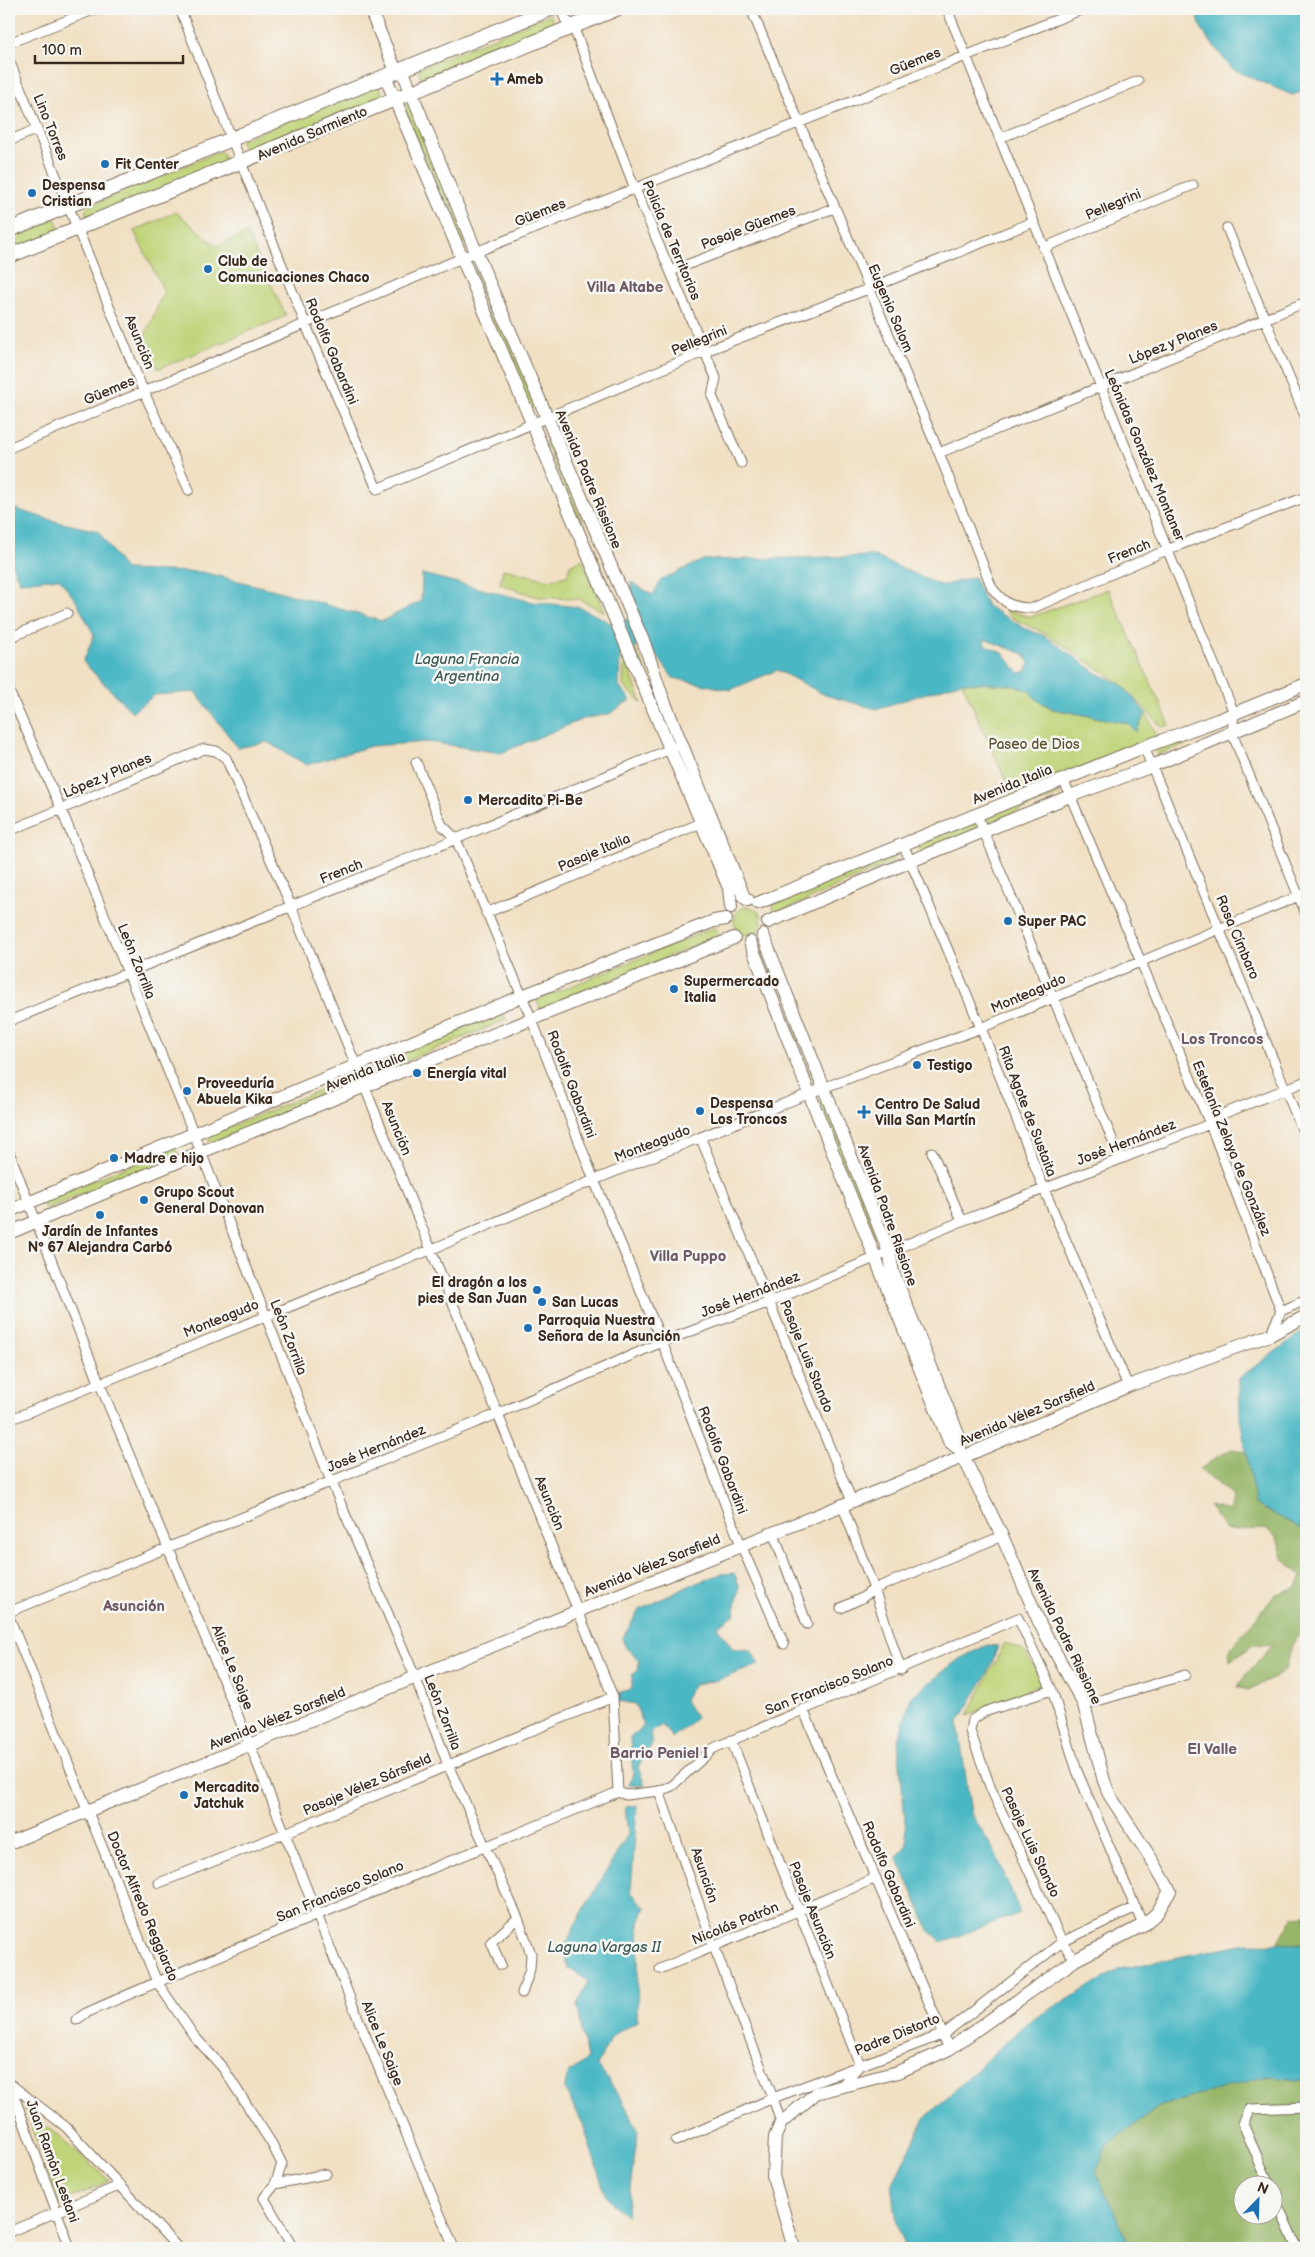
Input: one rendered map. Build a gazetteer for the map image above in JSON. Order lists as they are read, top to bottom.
{
  "streets": {
    "main road": [
      "Avenida Sarmiento",
      "Avenida Padre Rissione",
      "Avenida Italia",
      "Avenida Vélez Sarsfield"
    ],
    "street": [
      "Güemes",
      "Lino Torres",
      "Pellegrini",
      "Pasaje Güemes",
      "Policía de Territorios",
      "Eugenio Salom",
      "Asunción",
      "López y Planes",
      "Rodolfo Gabardini",
      "Leónidas González Montaner",
      "French",
      "Pasaje Italia",
      "Rosa Címbaro",
      "León Zorrilla",
      "Monteagudo",
      "Rita Agote de Sustaita",
      "José Hernández",
      "Estefanía Zelaya de González",
      "Pasaje Luis Stando",
      "Alice Le Saige",
      "San Francisco Solano",
      "Pasaje Vélez Sársfield",
      "Doctor Alfredo Reggiardo",
      "Pasaje Asunción",
      "Nicolás Patrón",
      "Padre Distorto",
      "Juan Ramón Lestani"
    ]
  },
  "crossings": [
    ["Güemes", "Policía de Territorios"],
    ["Güemes", "Eugenio Salom"],
    ["Güemes", "Asunción"],
    ["Güemes", "Rodolfo Gabardini"],
    ["Güemes", "Leónidas González Montaner"],
    ["Güemes", "Avenida Padre Rissione"],
    ["Lino Torres", "Avenida Sarmiento"],
    ["Lino Torres", "Asunción"],
    ["Avenida Sarmiento", "Policía de Territorios"],
    ["Avenida Sarmiento", "Asunción"],
    ["Avenida Sarmiento", "Rodolfo Gabardini"],
    ["Avenida Sarmiento", "Avenida Padre Rissione"],
    ["Pellegrini", "Policía de Territorios"],
    ["Pellegrini", "Eugenio Salom"],
    ["Pellegrini", "Rodolfo Gabardini"],
    ["Pellegrini", "Leónidas González Montaner"],
    ["Pellegrini", "Avenida Padre Rissione"],
    ["Pasaje Güemes", "Policía de Territorios"],
    ["Pasaje Güemes", "Eugenio Salom"],
    ["Eugenio Salom", "López y Planes"],
    ["Eugenio Salom", "French"],
    ["Asunción", "López y Planes"],
    ["Asunción", "French"],
    ["Asunción", "Avenida Italia"],
    ["Asunción", "Monteagudo"],
    ["Asunción", "José Hernández"],
    ["Asunción", "Avenida Vélez Sarsfield"],
    ["Asunción", "San Francisco Solano"],
    ["Asunción", "Pasaje Vélez Sársfield"],
    ["Asunción", "Nicolás Patrón"],
    ["Asunción", "Padre Distorto"],
    ["López y Planes", "Leónidas González Montaner"],
    ["López y Planes", "León Zorrilla"],
    ["Rodolfo Gabardini", "French"],
    ["Rodolfo Gabardini", "Avenida Italia"],
    ["Rodolfo Gabardini", "Pasaje Italia"],
    ["Rodolfo Gabardini", "Monteagudo"],
    ["Rodolfo Gabardini", "José Hernández"],
    ["Rodolfo Gabardini", "Avenida Vélez Sarsfield"],
    ["Rodolfo Gabardini", "San Francisco Solano"],
    ["Rodolfo Gabardini", "Nicolás Patrón"],
    ["Rodolfo Gabardini", "Padre Distorto"],
    ["Leónidas González Montaner", "French"],
    ["Leónidas González Montaner", "Avenida Italia"],
    ["Leónidas González Montaner", "Monteagudo"],
    ["Avenida Padre Rissione", "French"],
    ["Avenida Padre Rissione", "Avenida Italia"],
    ["Avenida Padre Rissione", "Pasaje Italia"],
    ["Avenida Padre Rissione", "Monteagudo"],
    ["Avenida Padre Rissione", "José Hernández"],
    ["Avenida Padre Rissione", "Avenida Vélez Sarsfield"],
    ["French", "León Zorrilla"],
    ["Avenida Italia", "Rosa Címbaro"],
    ["Avenida Italia", "León Zorrilla"],
    ["Avenida Italia", "Rita Agote de Sustaita"],
    ["Avenida Italia", "Estefanía Zelaya de González"],
    ["Avenida Italia", "Alice Le Saige"],
    ["Rosa Címbaro", "Monteagudo"],
    ["Rosa Címbaro", "José Hernández"],
    ["León Zorrilla", "Monteagudo"],
    ["León Zorrilla", "José Hernández"],
    ["León Zorrilla", "Avenida Vélez Sarsfield"],
    ["León Zorrilla", "San Francisco Solano"],
    ["León Zorrilla", "Pasaje Vélez Sársfield"],
    ["Monteagudo", "Rita Agote de Sustaita"],
    ["Monteagudo", "Estefanía Zelaya de González"],
    ["Monteagudo", "Pasaje Luis Stando"],
    ["Monteagudo", "Alice Le Saige"],
    ["Rita Agote de Sustaita", "José Hernández"],
    ["Rita Agote de Sustaita", "Avenida Vélez Sarsfield"],
    ["José Hernández", "Estefanía Zelaya de González"],
    ["José Hernández", "Pasaje Luis Stando"],
    ["José Hernández", "Alice Le Saige"],
    ["Pasaje Luis Stando", "Avenida Vélez Sarsfield"],
    ["Pasaje Luis Stando", "San Francisco Solano"],
    ["Pasaje Luis Stando", "Padre Distorto"],
    ["Avenida Vélez Sarsfield", "Alice Le Saige"],
    ["Avenida Vélez Sarsfield", "Doctor Alfredo Reggiardo"],
    ["Alice Le Saige", "San Francisco Solano"],
    ["Alice Le Saige", "Pasaje Vélez Sársfield"],
    ["San Francisco Solano", "Doctor Alfredo Reggiardo"],
    ["San Francisco Solano", "Pasaje Asunción"],
    ["Pasaje Asunción", "Nicolás Patrón"],
    ["Pasaje Asunción", "Padre Distorto"]
  ],
  "districts": [
    "Villa Altabe",
    "Los Troncos",
    "Villa Puppo",
    "Asunción",
    "El Valle",
    "Barrio Peniel I"
  ],
  "water": ["Laguna Francia Argentina", "Laguna Vargas II"],
  "parks": ["Paseo de Dios"],
  "places": {
    "health": ["Ameb", "Centro De Salud Villa San Martín"],
    "other": [
      "Fit Center",
      "Despensa Cristian",
      "Club de Comunicaciones Chaco",
      "Mercadito Pi-Be",
      "Super PAC",
      "Supermercado Italia",
      "Testigo",
      "Energía vital",
      "Proveeduría Abuela Kika",
      "Despensa Los Troncos",
      "Madre e hijo",
      "Grupo Scout General Donovan",
      "Jardín de Infantes Nº 67 Alejandra Carbó",
      "El dragón a los pies de San Juan",
      "San Lucas",
      "Parroquia Nuestra Señora de la Asunción",
      "Mercadito Jatchuk"
    ]
  },
  "scale_bar": "100 m",
  "north": "top right"
}
